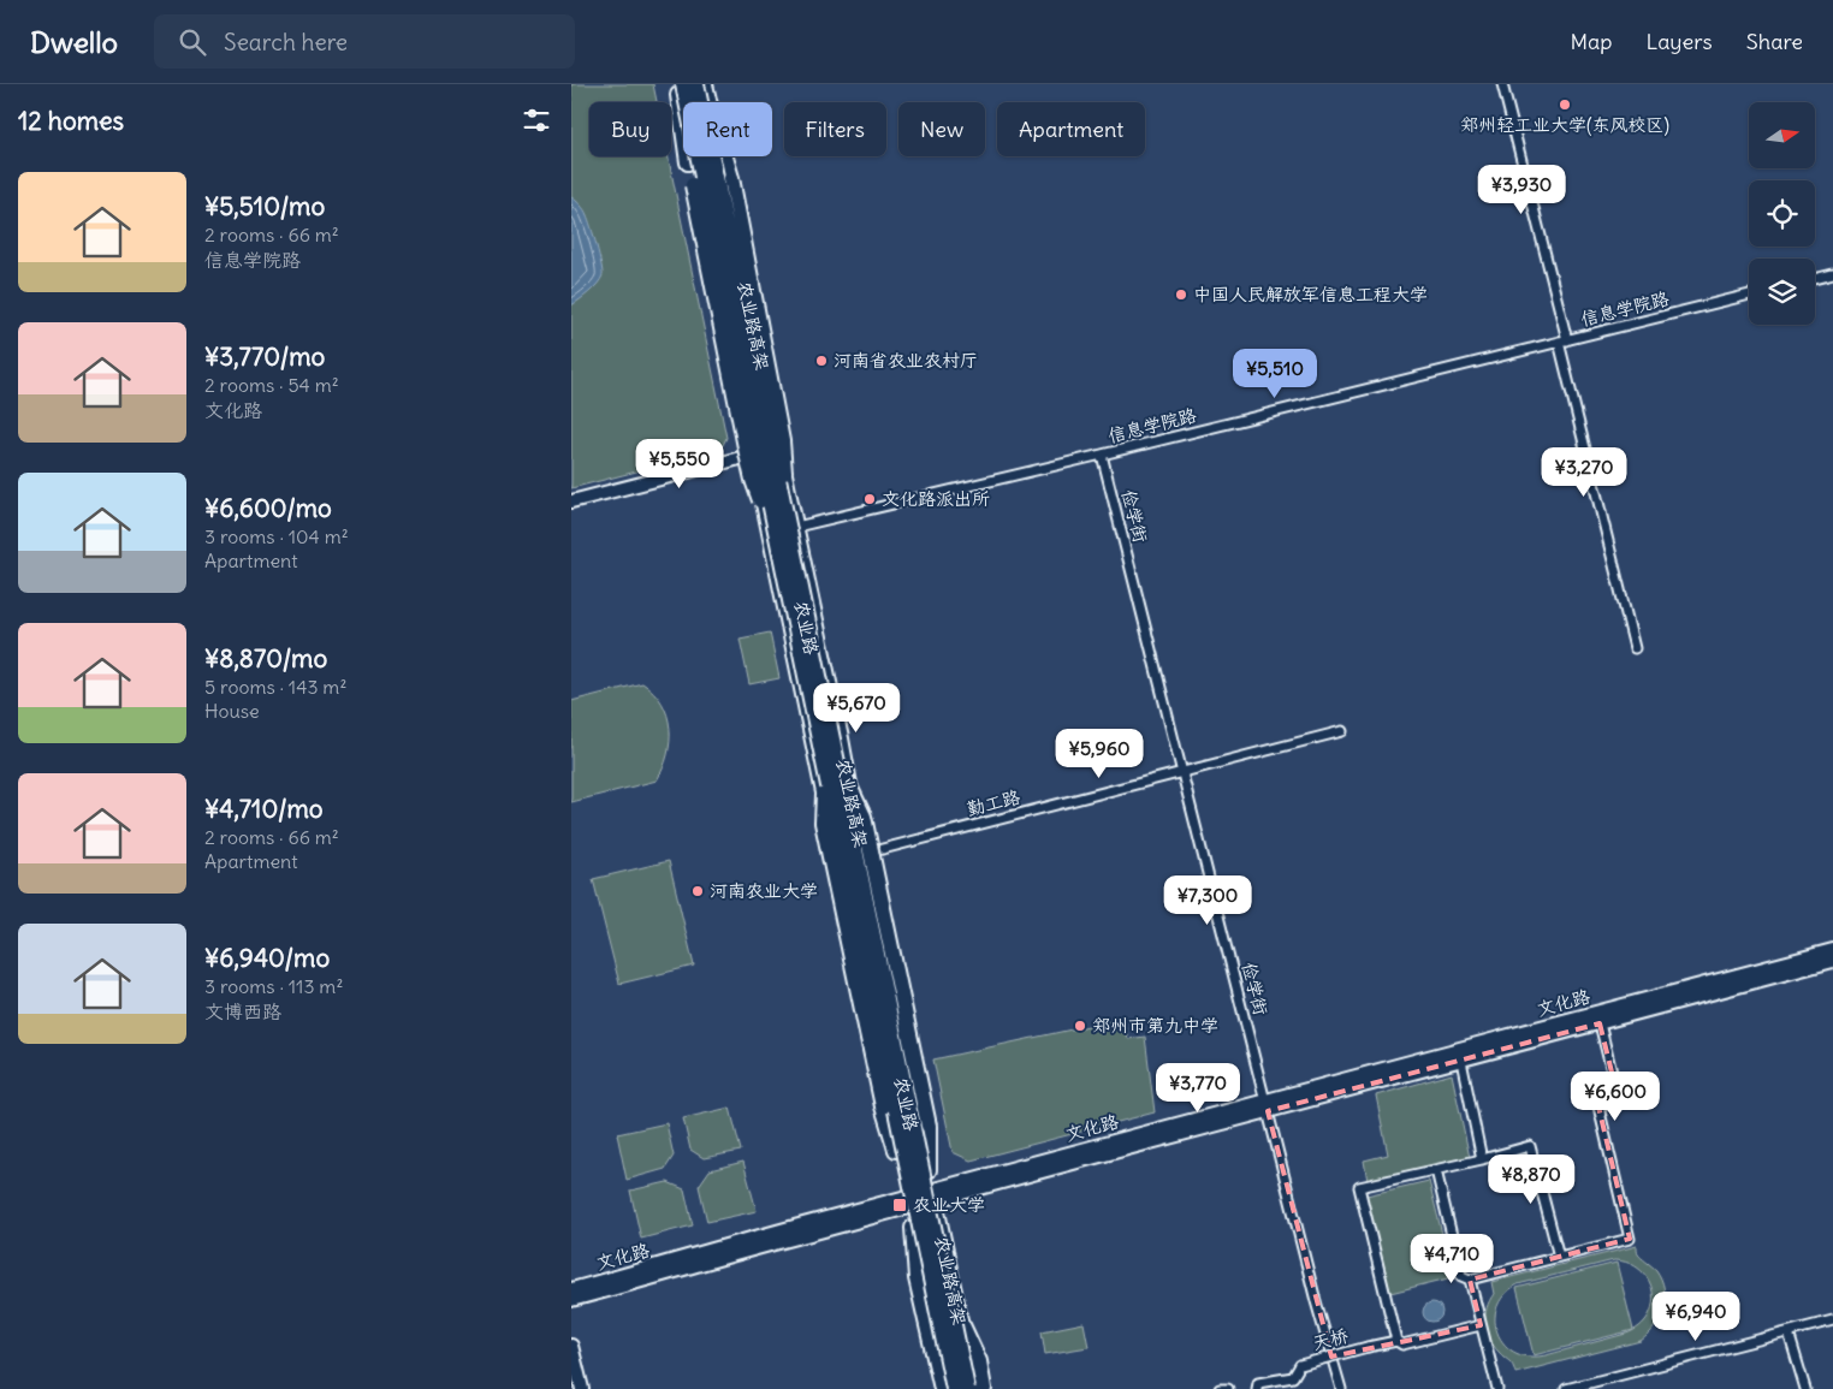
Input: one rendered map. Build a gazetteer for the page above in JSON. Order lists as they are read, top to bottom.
{
  "streets": {
    "highway": ["农业路高架"],
    "street": [
      "信息学院路",
      "俭学街",
      "农业路",
      "勤工路",
      "文化路",
      "天桥"
    ]
  },
  "crossings": [
    ["信息学院路", "农业路高架"],
    ["信息学院路", "俭学街"],
    ["信息学院路", "农业路"],
    ["农业路高架", "农业路"],
    ["俭学街", "勤工路"],
    ["俭学街", "文化路"],
    ["农业路", "勤工路"],
    ["农业路", "文化路"]
  ],
  "places": {
    "other": [
      "郑州轻工业大学(东风校区)",
      "中国人民解放军信息工程大学",
      "河南省农业农村厅",
      "文化路派出所",
      "河南农业大学",
      "郑州市第九中学"
    ],
    "transit": ["农业大学"]
  },
  "north": "right",
  "page": {
    "header": "Dwello",
    "search": "Search here",
    "nav": ["Map", "Layers", "Share"],
    "heading": "12 homes",
    "chip": [
      "Buy",
      "Rent",
      "Filters",
      "New",
      "Apartment"
    ],
    "list": [
      {
        "name": "¥5,510/mo",
        "note": "2 rooms · 66 m² · 信息学院路"
      },
      {
        "name": "¥3,770/mo",
        "note": "2 rooms · 54 m² · 文化路"
      },
      {
        "name": "¥6,600/mo",
        "note": "3 rooms · 104 m² · Apartment"
      },
      {
        "name": "¥8,870/mo",
        "note": "5 rooms · 143 m² · House"
      },
      {
        "name": "¥4,710/mo",
        "note": "2 rooms · 66 m² · Apartment"
      },
      {
        "name": "¥6,940/mo",
        "note": "3 rooms · 113 m² · 文博西路"
      }
    ],
    "price": [
      "¥3,930",
      "¥5,510",
      "¥5,550",
      "¥3,270",
      "¥5,670",
      "¥5,960",
      "¥7,300",
      "¥3,770",
      "¥6,600",
      "¥8,870",
      "¥4,710",
      "¥6,940"
    ]
  }
}
